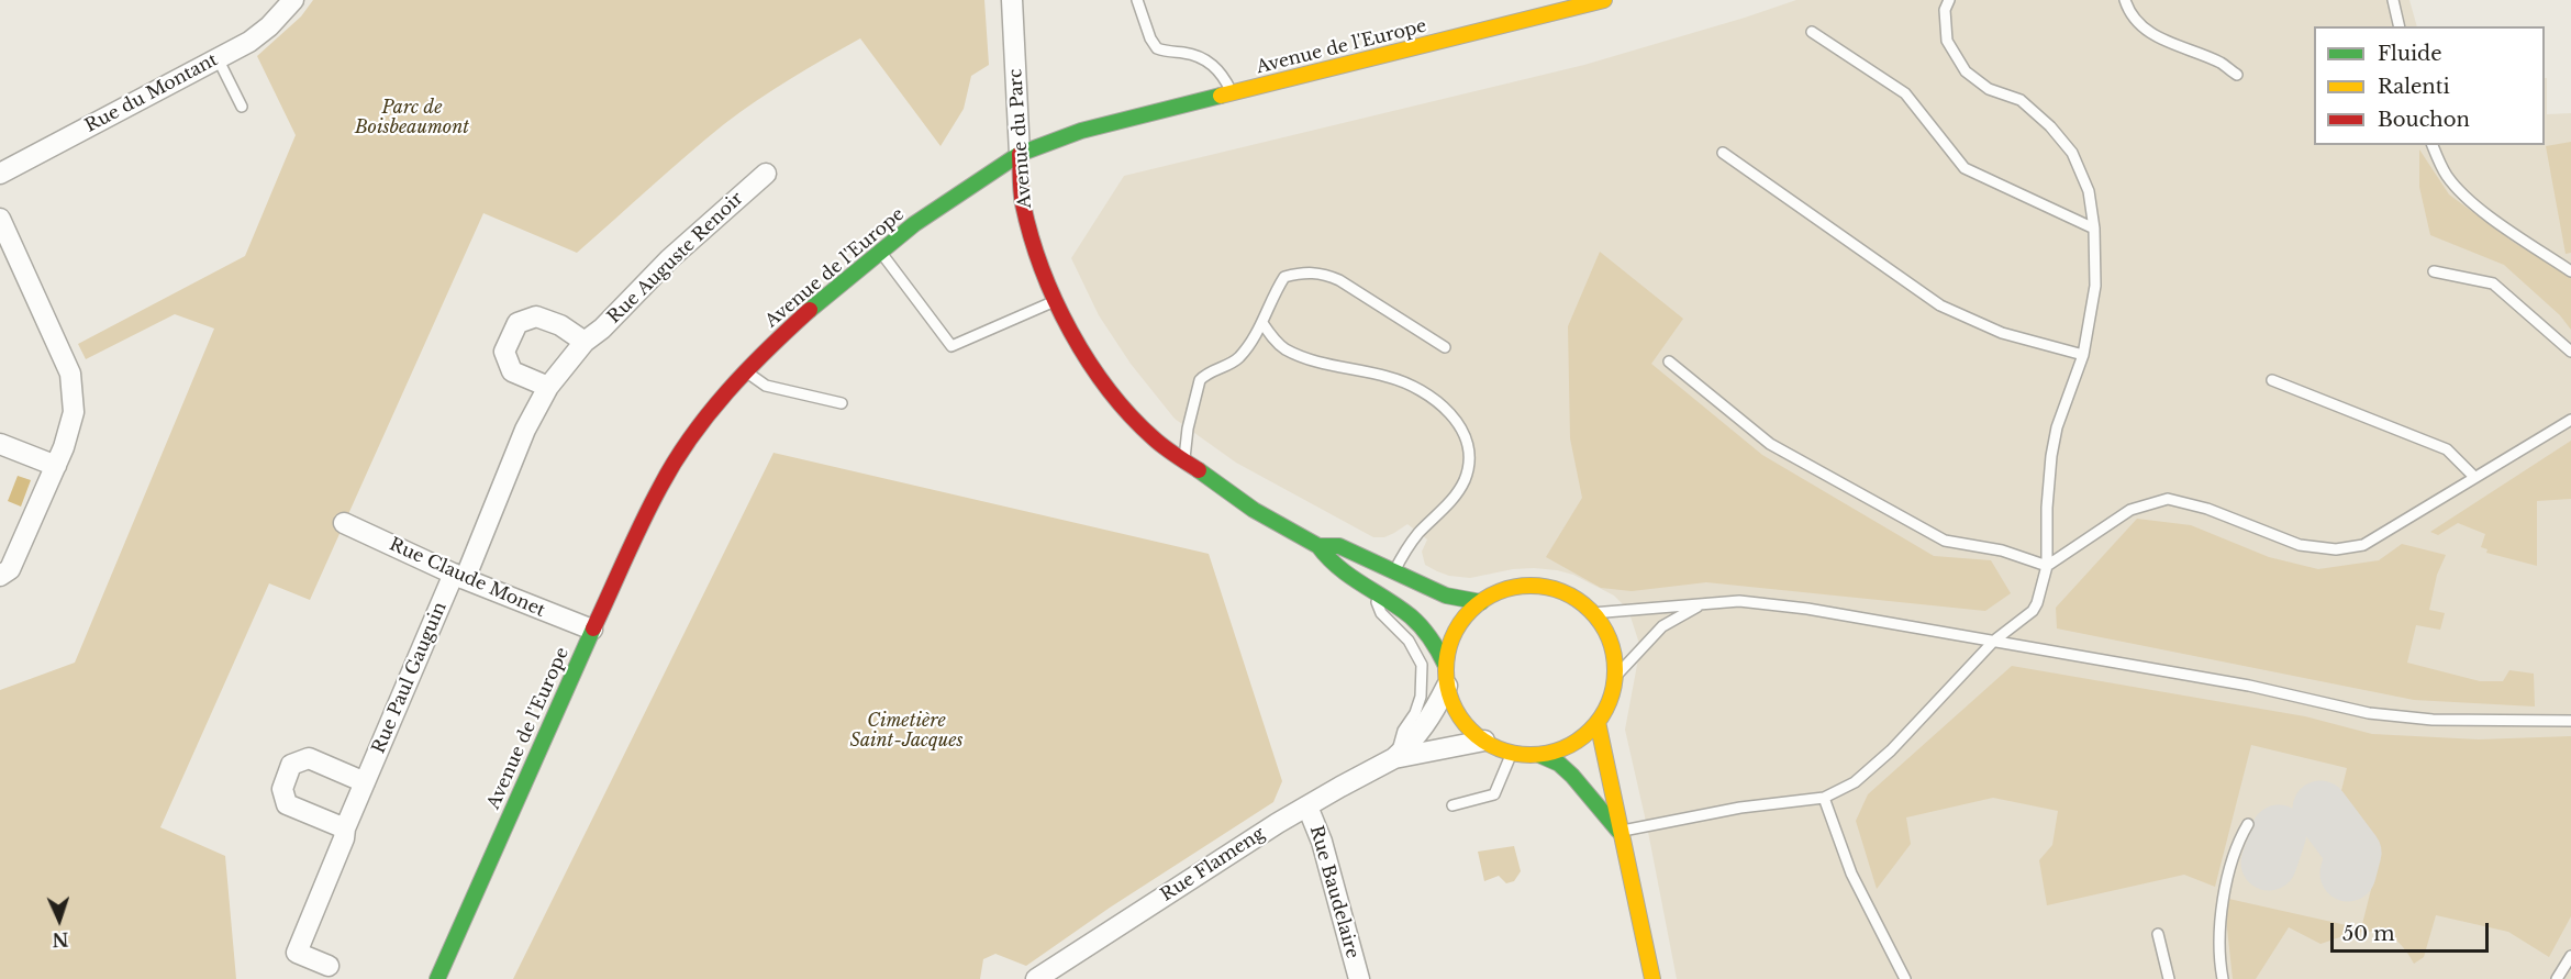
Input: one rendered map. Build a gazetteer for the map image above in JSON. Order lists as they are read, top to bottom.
{
  "streets": {
    "main road": ["Avenue de l'Europe", "Avenue du Parc"],
    "street": [
      "Rue du Montant",
      "Rue Auguste Renoir",
      "Rue Claude Monet",
      "Rue Paul Gauguin",
      "Rue Flameng",
      "Rue Baudelaire"
    ]
  },
  "crossings": [
    ["Avenue de l'Europe", "Avenue du Parc"],
    ["Avenue de l'Europe", "Rue Claude Monet"],
    ["Avenue du Parc", "Rue Flameng"],
    ["Rue Auguste Renoir", "Rue Claude Monet"],
    ["Rue Auguste Renoir", "Rue Paul Gauguin"],
    ["Rue Claude Monet", "Rue Paul Gauguin"],
    ["Rue Flameng", "Rue Baudelaire"]
  ],
  "parks": ["Parc de Boisbeaumont", "Cimetière Saint-Jacques"],
  "legend": ["Fluide", "Ralenti", "Bouchon"],
  "scale_bar": "50 m",
  "north": "bottom"
}
